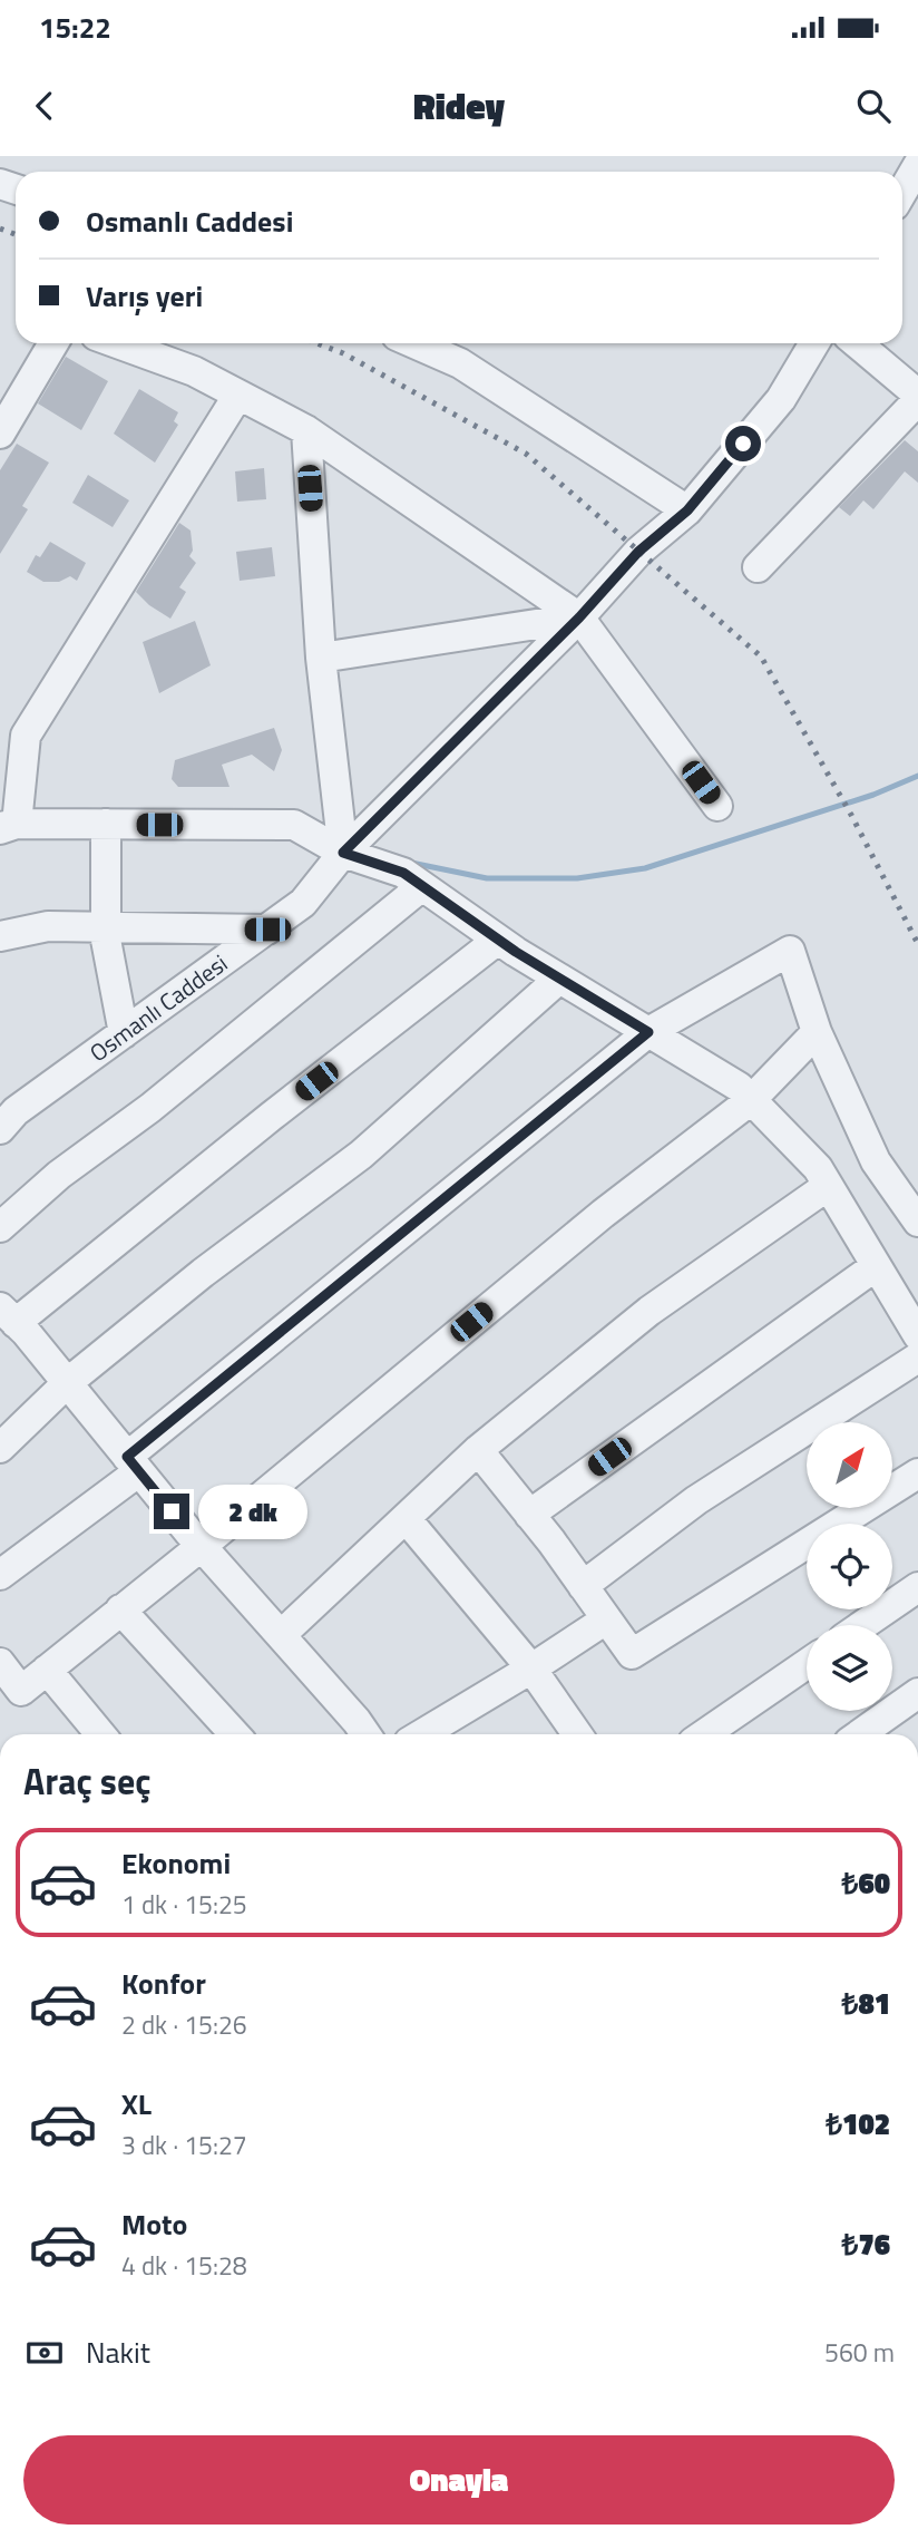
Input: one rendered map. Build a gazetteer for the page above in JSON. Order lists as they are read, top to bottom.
{
  "streets": {
    "street": ["Osmanlı Caddesi"]
  },
  "north": "top right",
  "page": {
    "status": "15:22",
    "header": "Ridey",
    "banner": ["Osmanlı Caddesi", "Varış yeri"],
    "bubble": "2 dk",
    "heading": "Araç seç",
    "list": [
      {
        "name": "Ekonomi",
        "note": "1 dk · 15:25",
        "value": "₺60"
      },
      {
        "name": "Konfor",
        "note": "2 dk · 15:26",
        "value": "₺81"
      },
      {
        "name": "XL",
        "note": "3 dk · 15:27",
        "value": "₺102"
      },
      {
        "name": "Moto",
        "note": "4 dk · 15:28",
        "value": "₺76"
      }
    ],
    "pay": ["Nakit", "560 m"],
    "buttons": "Onayla"
  }
}
